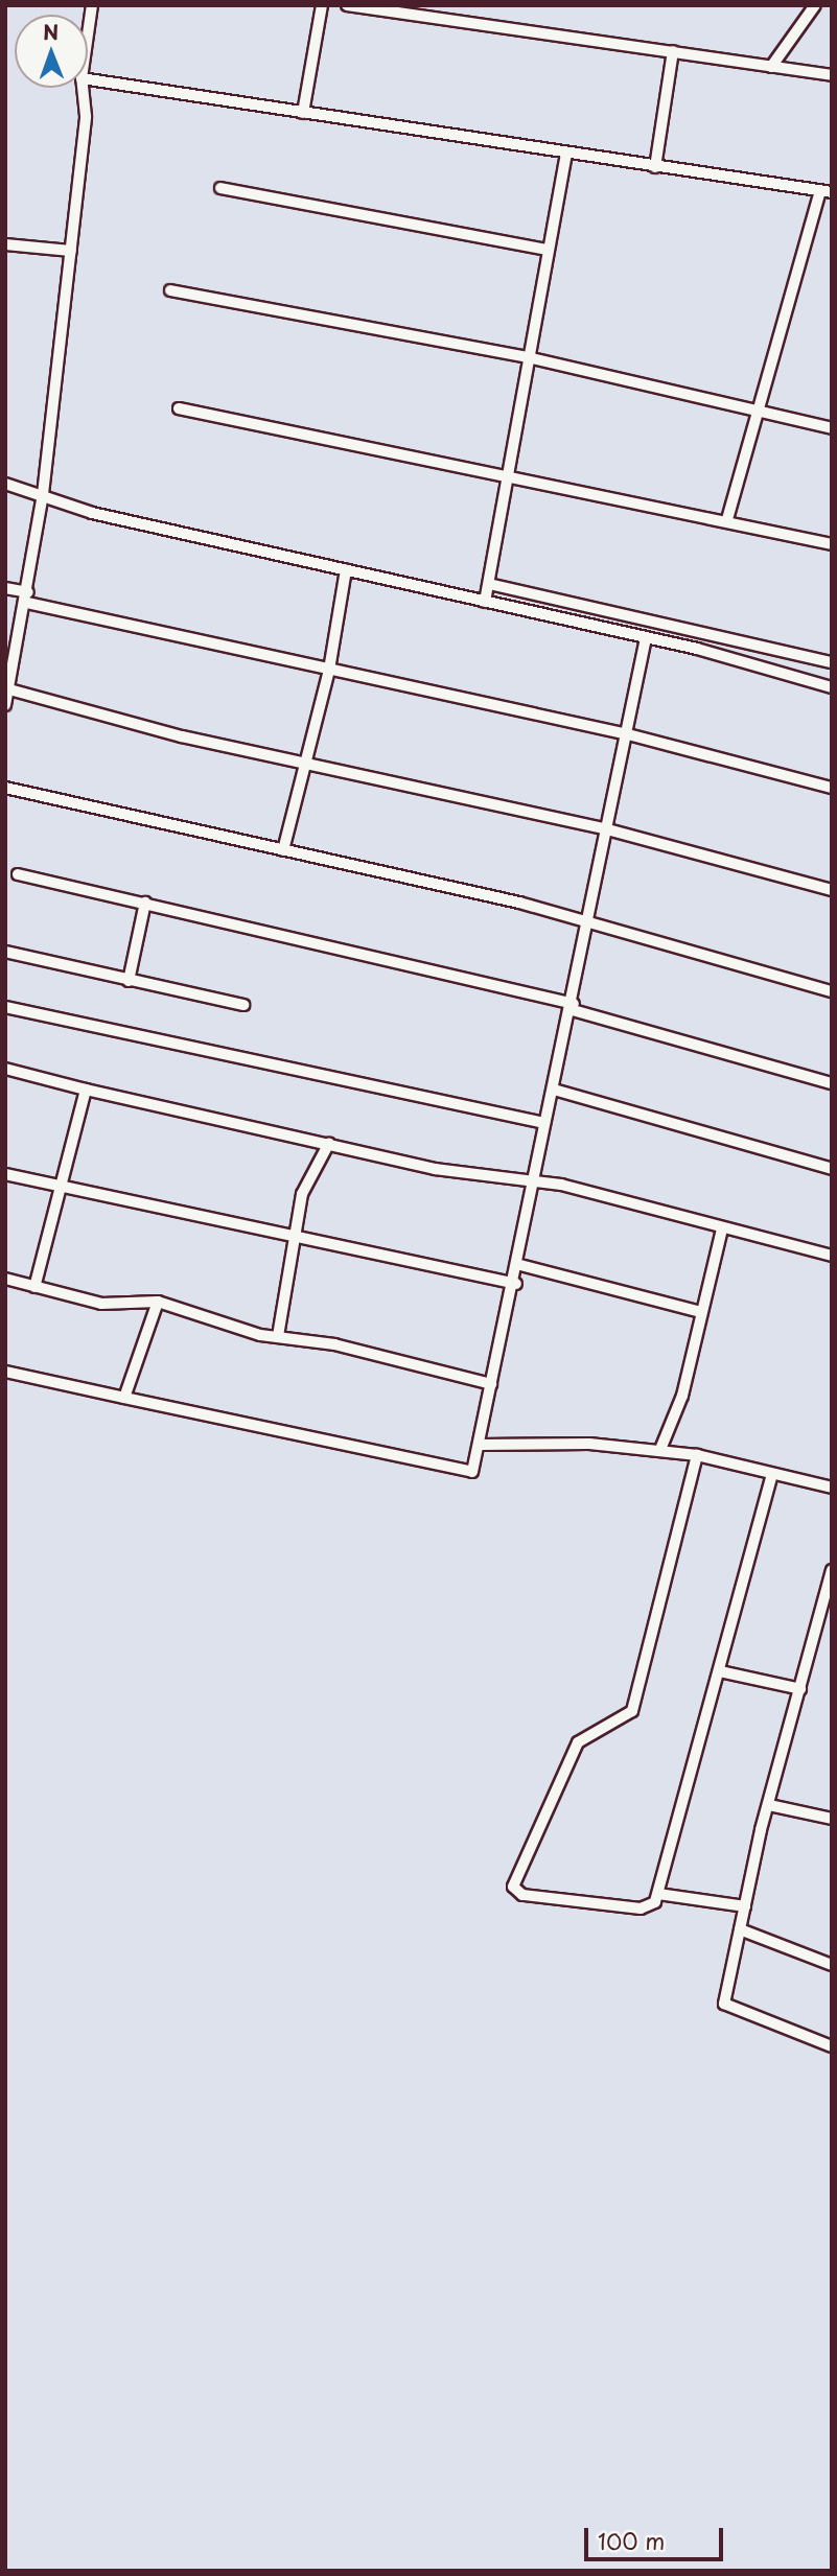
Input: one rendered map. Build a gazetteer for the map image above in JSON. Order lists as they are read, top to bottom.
{
  "scale_bar": "100 m",
  "north": "top"
}
